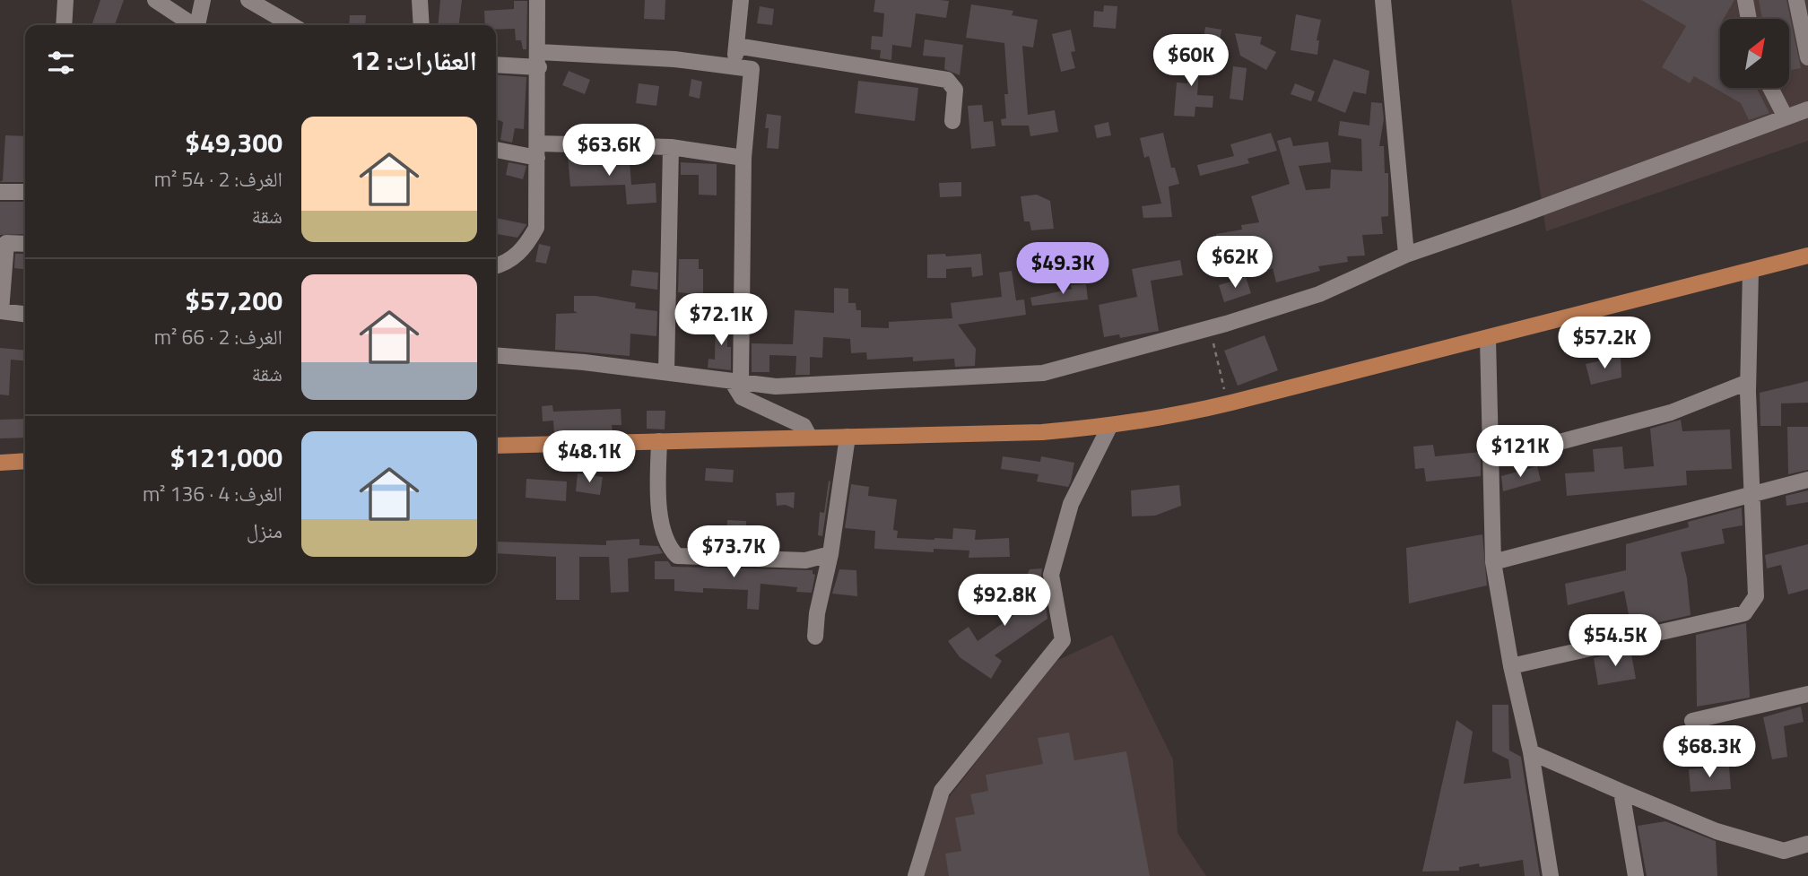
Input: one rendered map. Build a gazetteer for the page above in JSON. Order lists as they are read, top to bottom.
{
  "north": "top right",
  "page": {
    "heading": "العقارات: 12",
    "price": [
      "$60K",
      "$63.6K",
      "$62K",
      "$49.3K",
      "$72.1K",
      "$57.2K",
      "$121K",
      "$48.1K",
      "$73.7K",
      "$92.8K",
      "$54.5K",
      "$68.3K"
    ],
    "list": [
      {
        "name": "$49,300",
        "note": "الغرف: 2 · 54 m² · شقة"
      },
      {
        "name": "$57,200",
        "note": "الغرف: 2 · 66 m² · شقة"
      },
      {
        "name": "$121,000",
        "note": "الغرف: 4 · 136 m² · منزل"
      }
    ]
  }
}
